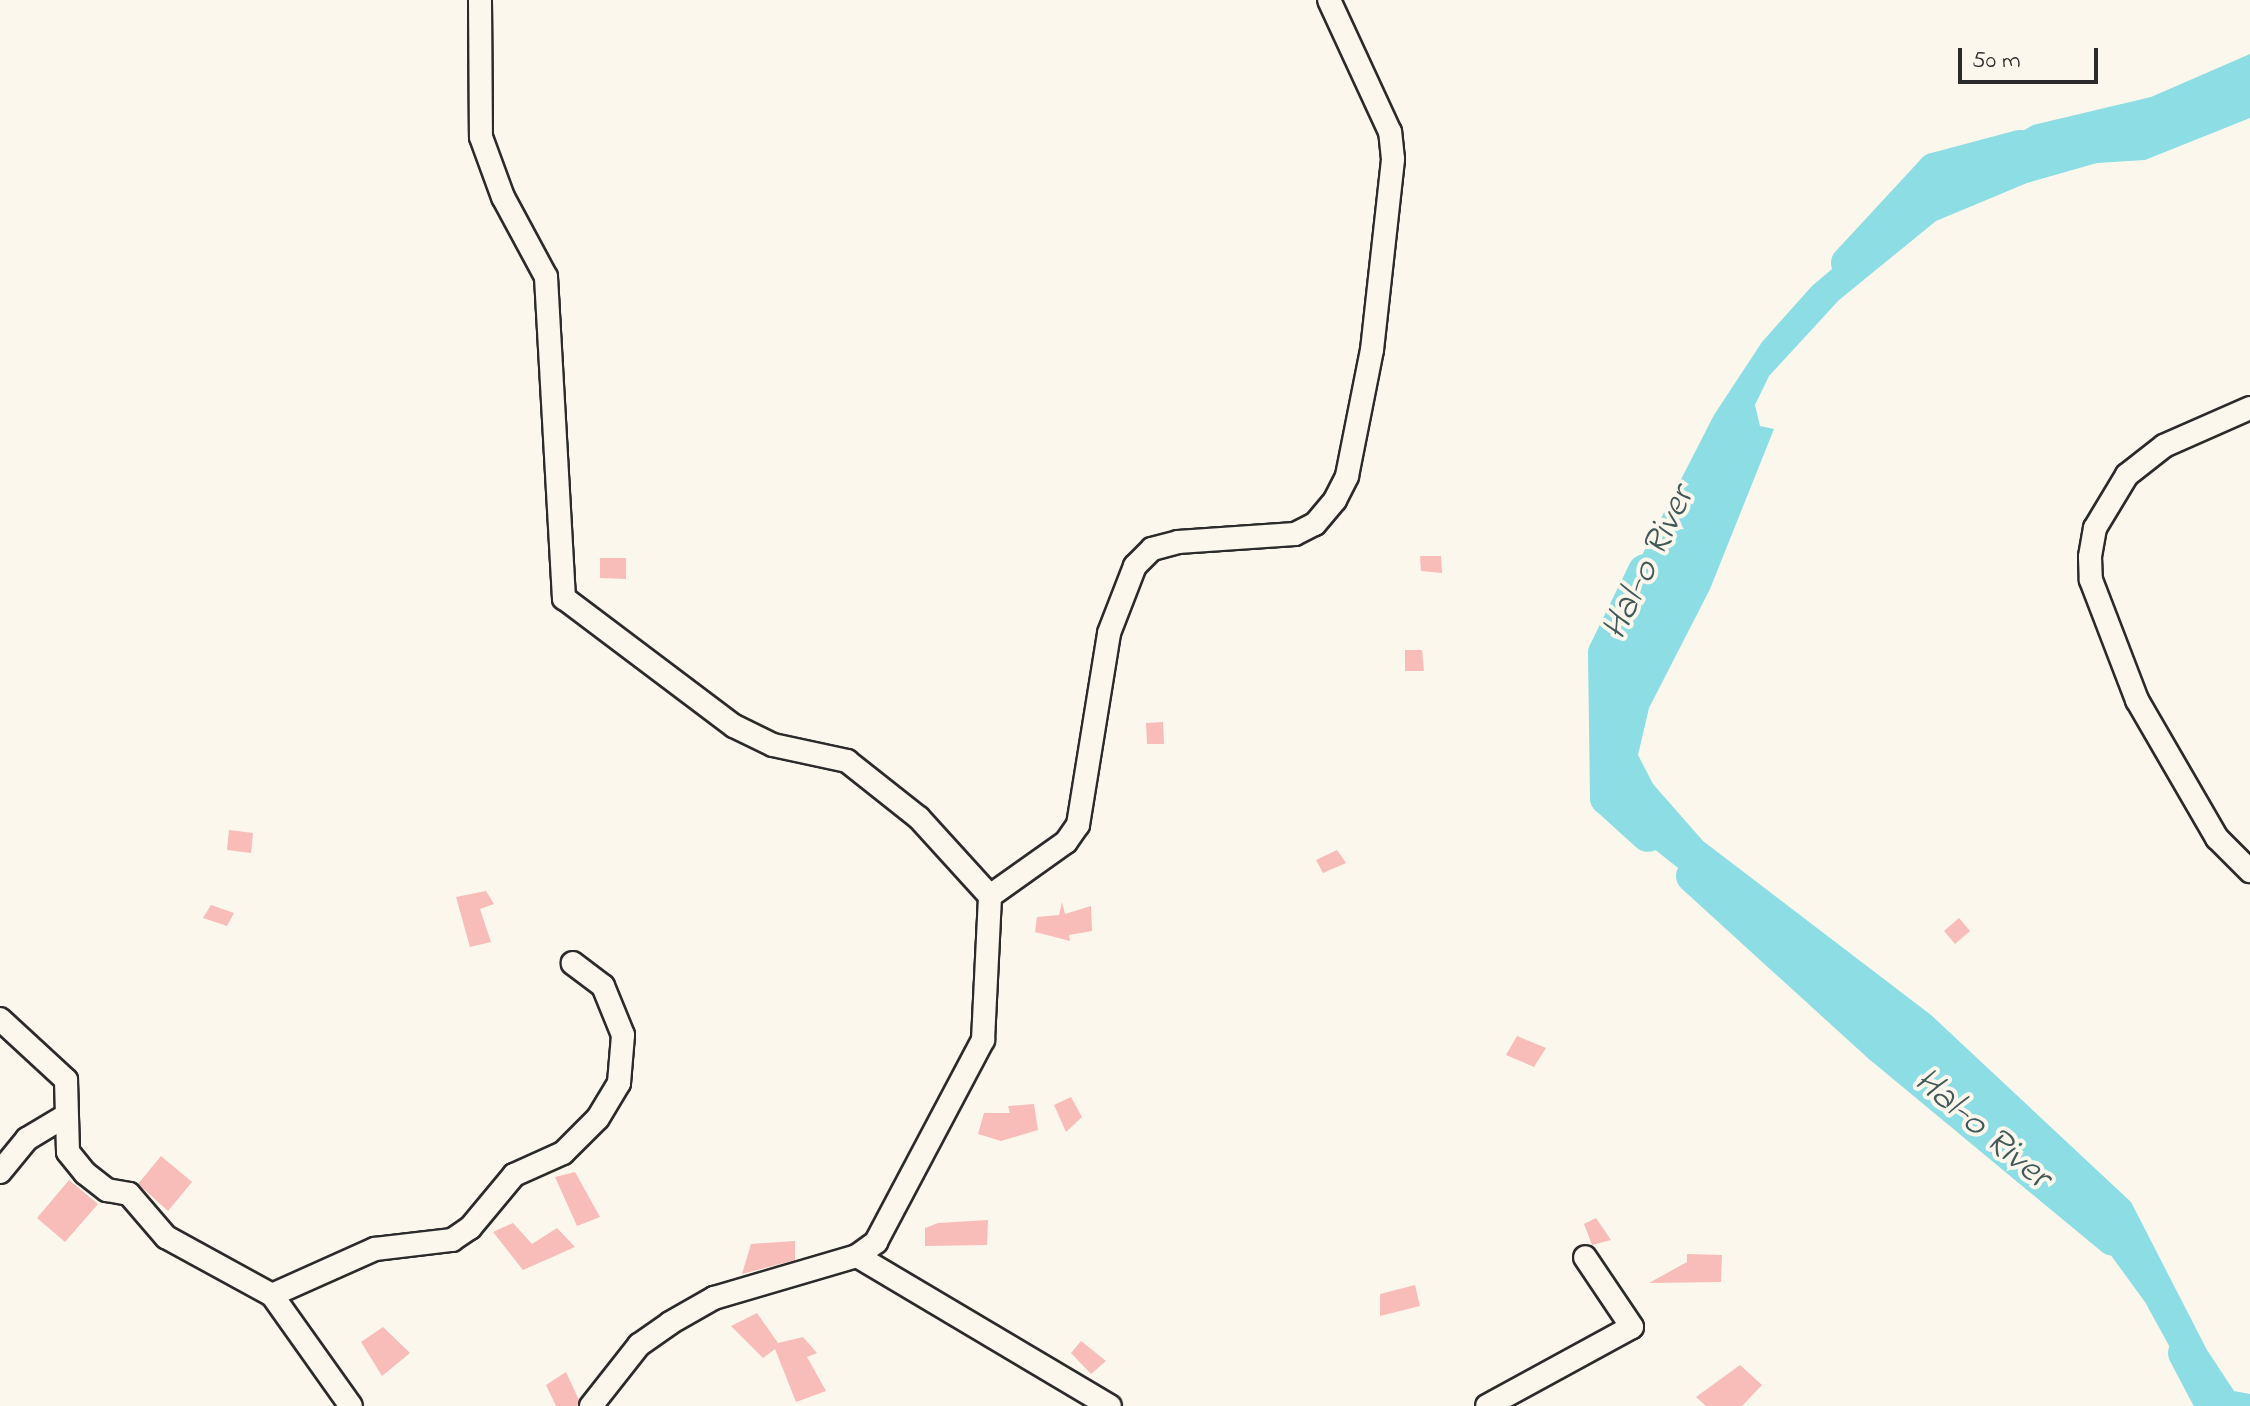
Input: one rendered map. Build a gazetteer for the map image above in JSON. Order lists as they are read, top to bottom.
{
  "water": ["Hal-o River"],
  "scale_bar": "50 m"
}
